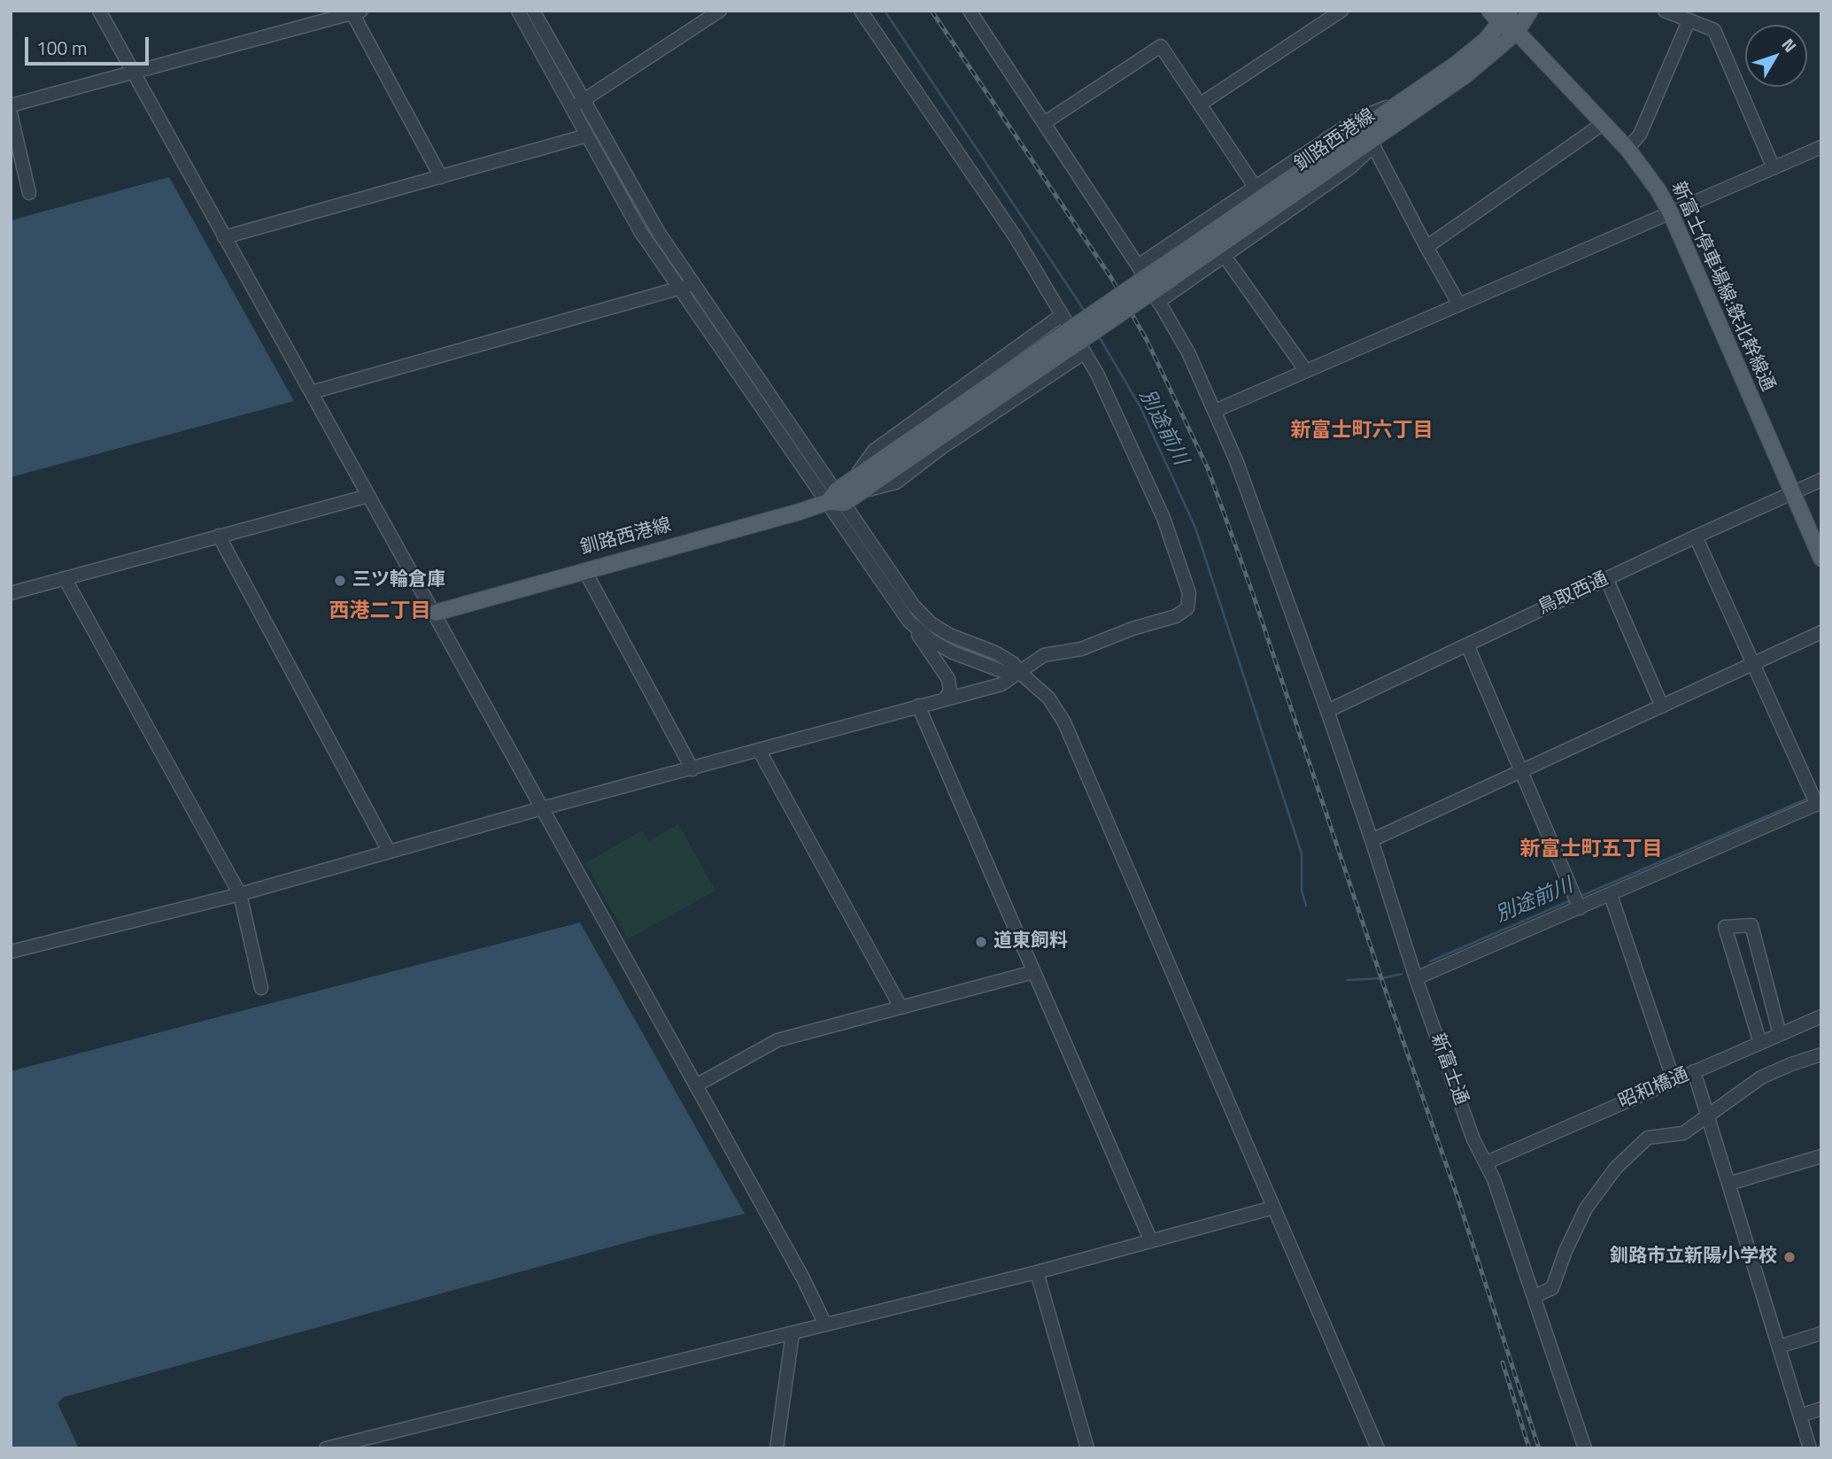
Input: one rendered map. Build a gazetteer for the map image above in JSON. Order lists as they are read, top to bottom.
{
  "streets": {
    "main road": ["釧路西港線", "新富士停車場線:鉄北幹線通"],
    "street": ["鳥取西通", "新富士通", "昭和橋通"]
  },
  "crossings": [
    ["釧路西港線", "新富士停車場線:鉄北幹線通"],
    ["新富士停車場線:鉄北幹線通", "鳥取西通"],
    ["鳥取西通", "新富士通"],
    ["新富士通", "昭和橋通"]
  ],
  "districts": ["新富士町六丁目", "西港二丁目", "新富士町五丁目"],
  "water": ["別途前川"],
  "places": ["三ツ輪倉庫", "道東飼料", "釧路市立新陽小学校"],
  "scale_bar": "100 m",
  "north": "top right"
}
